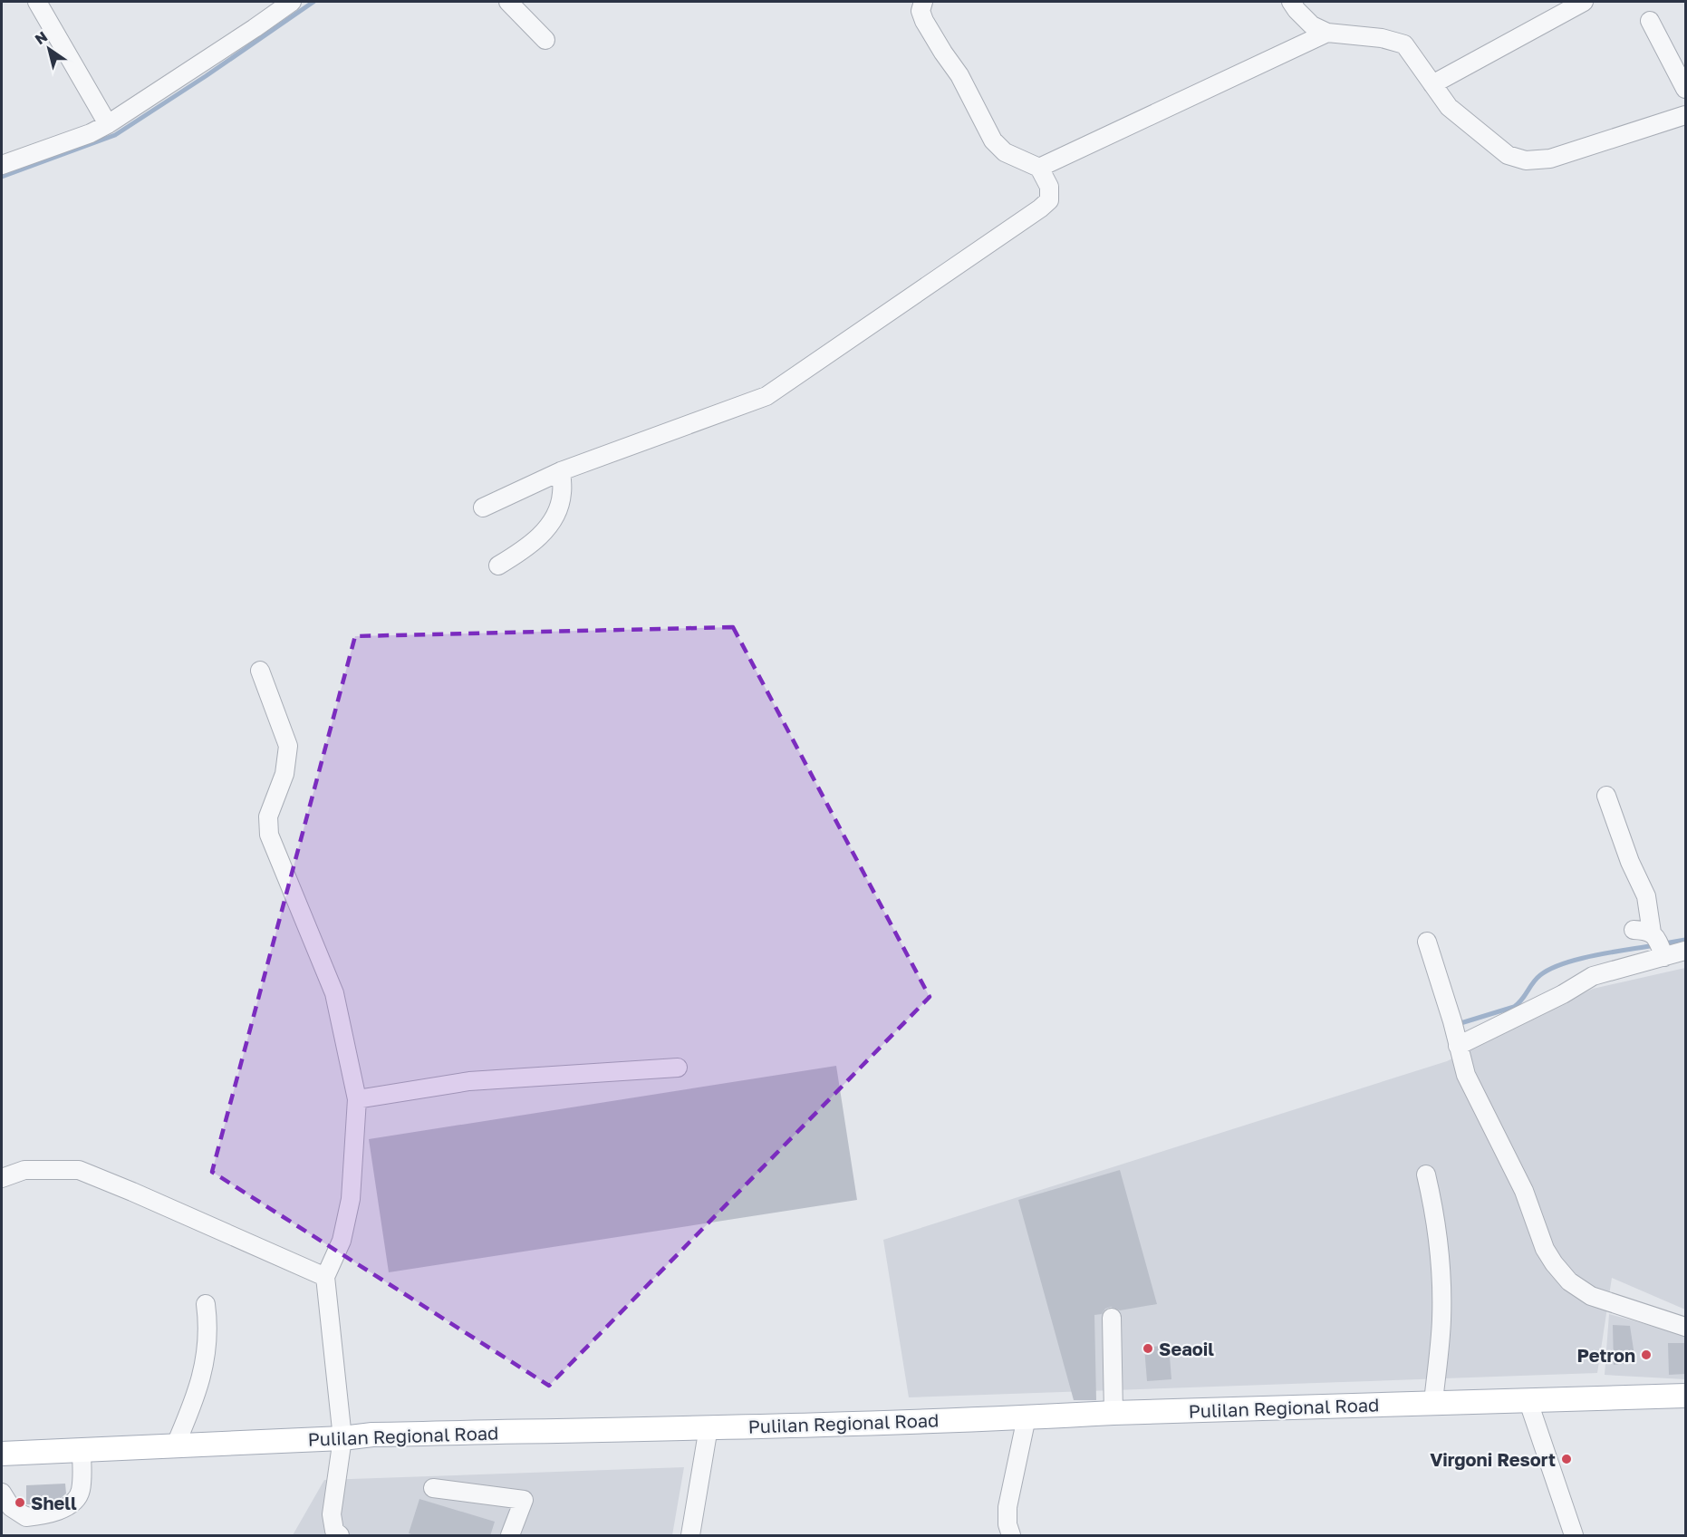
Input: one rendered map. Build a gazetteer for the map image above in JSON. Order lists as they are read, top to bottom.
{
  "streets": {
    "main road": ["Pulilan Regional Road"]
  },
  "places": [
    "Seaoil",
    "Petron",
    "Virgoni Resort",
    "Shell"
  ],
  "north": "top left"
}
